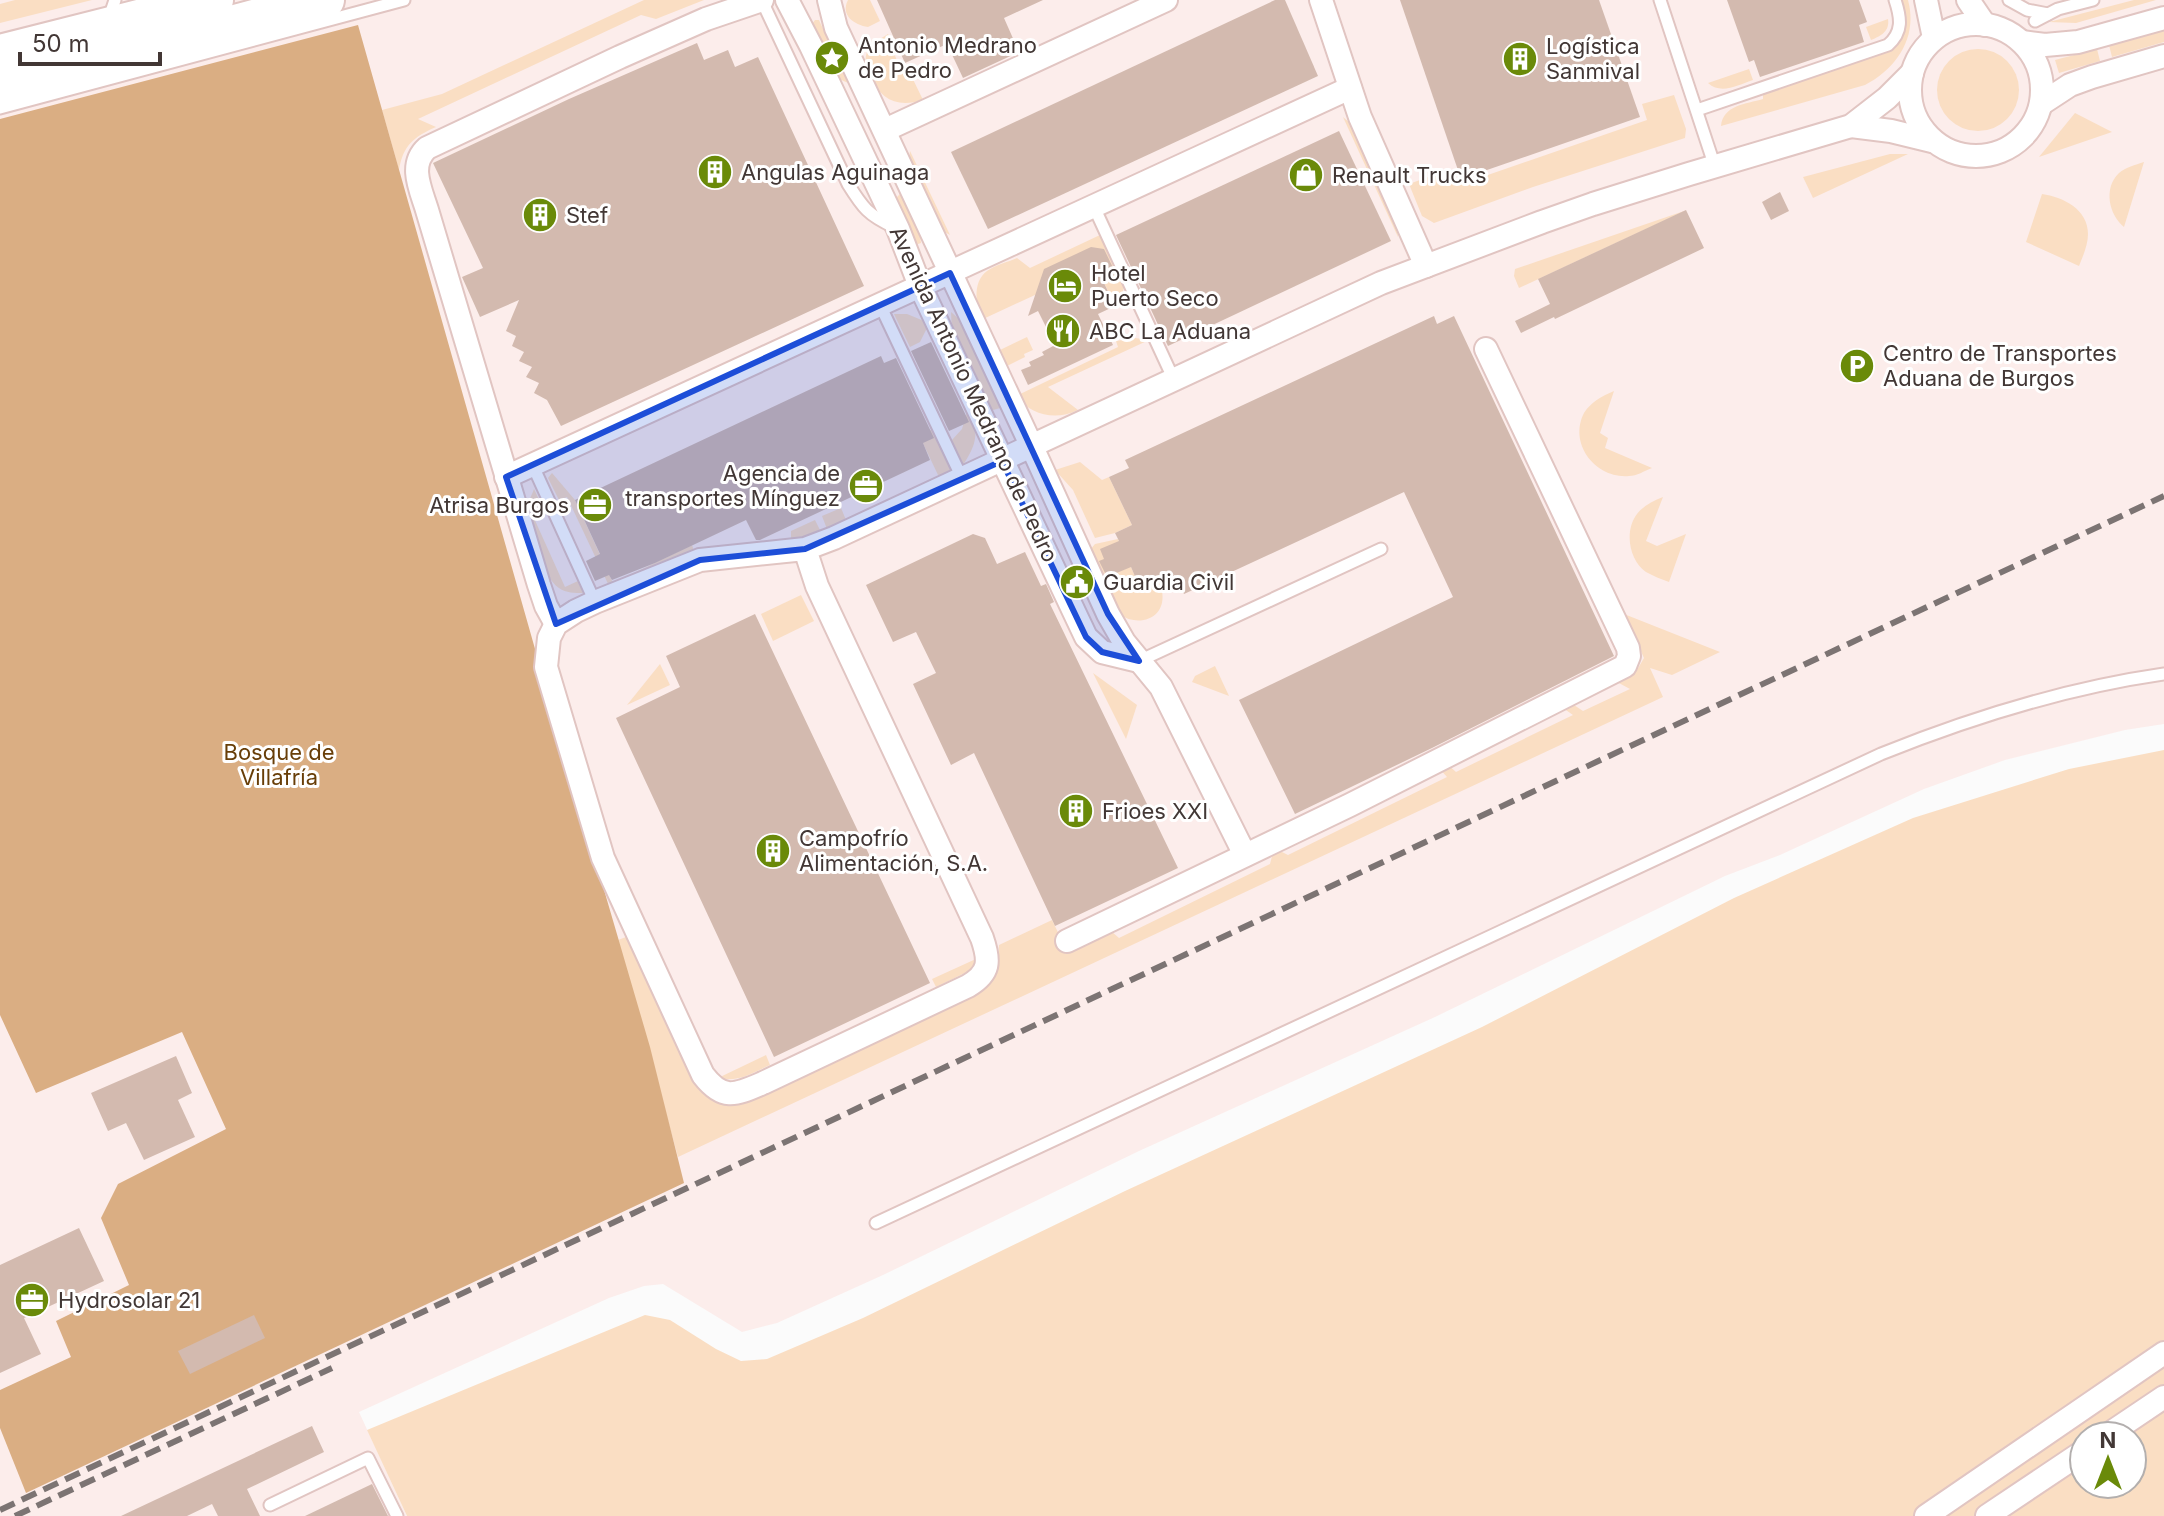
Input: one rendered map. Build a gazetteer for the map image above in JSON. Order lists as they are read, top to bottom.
{
  "streets": {
    "street": ["Avenida Antonio Medrano de Pedro"]
  },
  "parks": ["Bosque de Villafría"],
  "places": {
    "place": ["Antonio Medrano de Pedro"],
    "building": [
      "Logística Sanmival",
      "Angulas Aguinaga",
      "Stef",
      "Frioes XXI",
      "Campofrío Alimentación, S.A."
    ],
    "shop": ["Renault Trucks"],
    "hotel": ["Hotel Puerto Seco"],
    "restaurant": ["ABC La Aduana"],
    "parking": ["Centro de Transportes Aduana de Burgos"],
    "office": ["Agencia de transportes Mínguez", "Atrisa Burgos", "Hydrosolar 21"],
    "public building": ["Guardia Civil"]
  },
  "scale_bar": "50 m",
  "north": "top"
}
